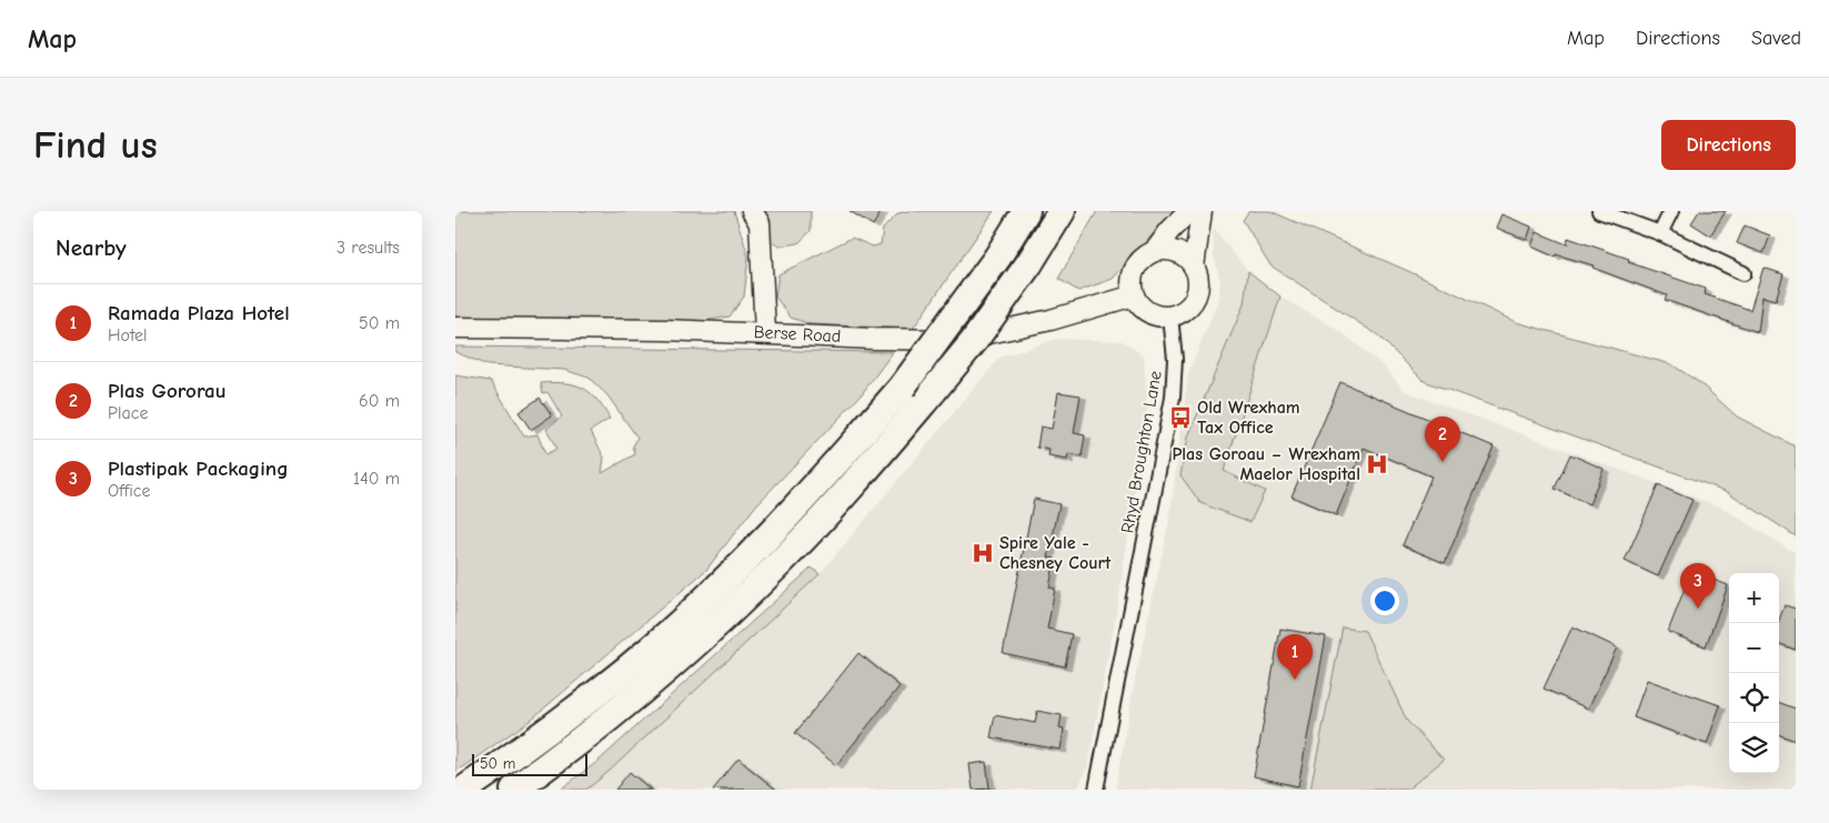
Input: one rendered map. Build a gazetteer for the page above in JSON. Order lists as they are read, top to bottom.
{
  "streets": {
    "main road": ["Berse Road"],
    "street": ["Rhyd Broughton Lane"]
  },
  "crossings": [
    ["Berse Road", "Rhyd Broughton Lane"]
  ],
  "places": {
    "bus stop": ["Old Wrexham Tax Office"],
    "hospital": ["Plas Goroau – Wrexham Maelor Hospital", "Spire Yale - Chesney Court"]
  },
  "scale_bar": "50 m",
  "page": {
    "header": "Map",
    "nav": ["Map", "Directions", "Saved"],
    "buttons": "Directions",
    "title": "Find us",
    "heading": ["Nearby", "3 results"],
    "list": [
      {
        "mark": "1",
        "name": "Ramada Plaza Hotel",
        "note": "Hotel",
        "value": "50 m"
      },
      {
        "mark": "2",
        "name": "Plas Gororau",
        "note": "Place",
        "value": "60 m"
      },
      {
        "mark": "3",
        "name": "Plastipak Packaging",
        "note": "Office",
        "value": "140 m"
      }
    ],
    "pins": ["2", "3", "1"],
    "map_buttons": ["+", "−"],
    "scale": "50 m"
  }
}
